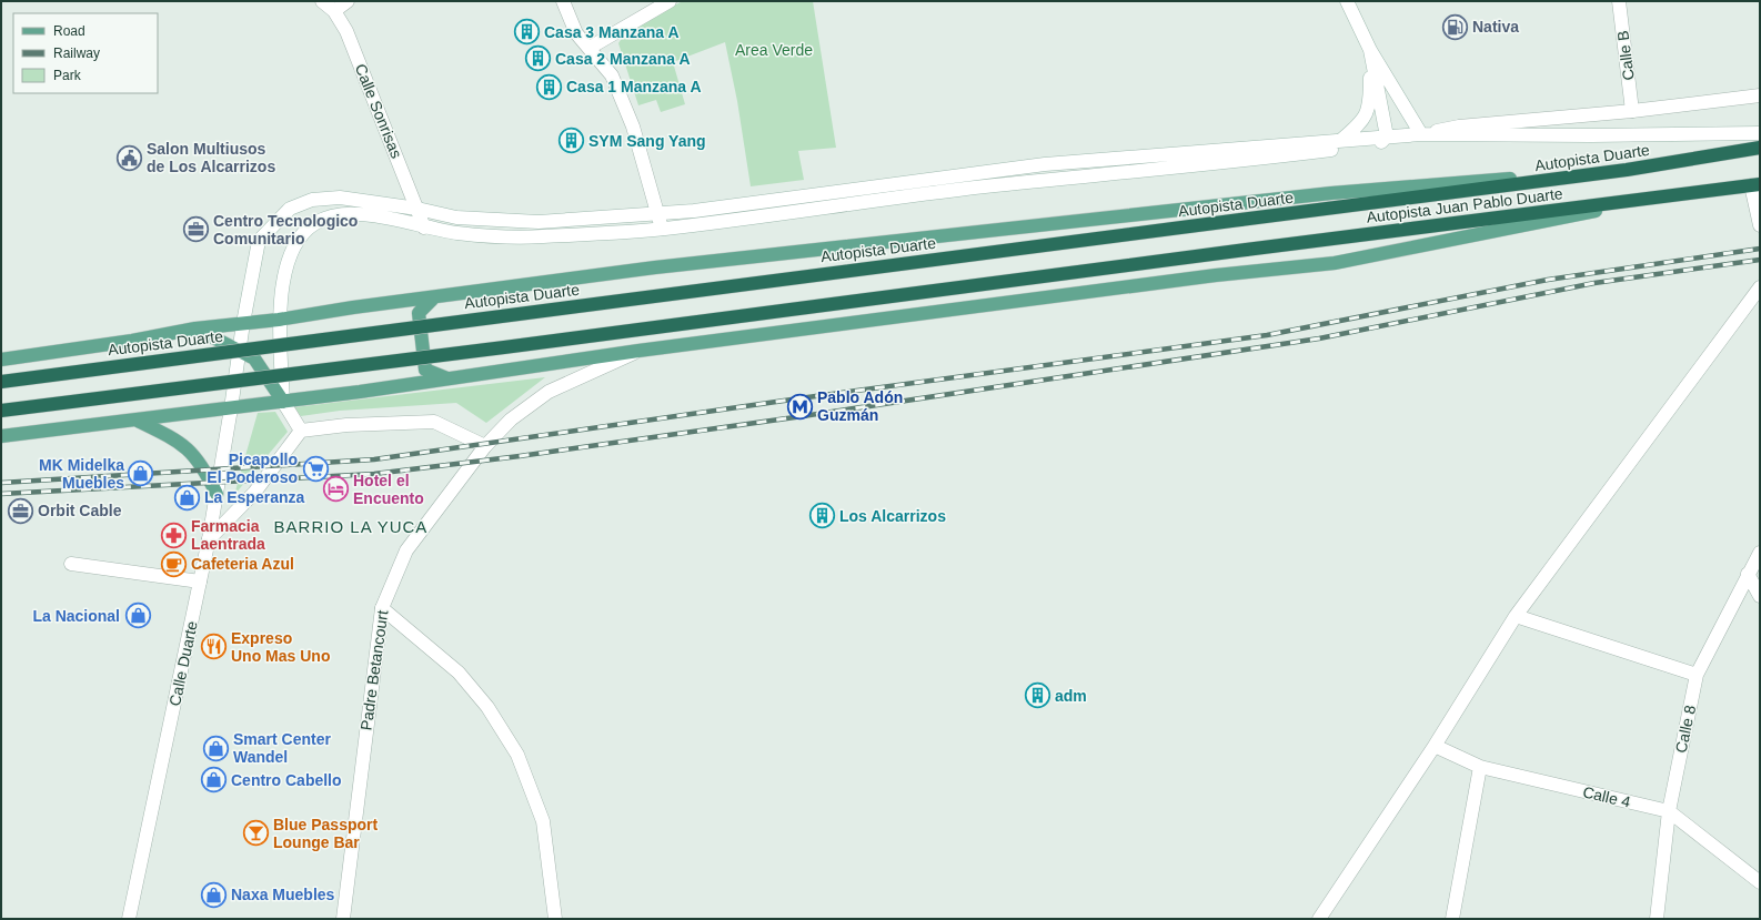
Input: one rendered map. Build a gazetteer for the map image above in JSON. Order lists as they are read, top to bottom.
{
  "streets": {
    "highway": ["Autopista Duarte", "Autopista Juan Pablo Duarte"],
    "street": [
      "Calle B",
      "Calle Sonrisas",
      "Calle Duarte",
      "Padre Betancourt",
      "Calle 8",
      "Calle 4"
    ]
  },
  "crossings": [
    ["Calle Sonrisas", "Calle Duarte"],
    ["Calle 8", "Calle 4"]
  ],
  "districts": ["BARRIO LA YUCA"],
  "parks": ["Area Verde"],
  "places": {
    "fuel station": ["Nativa"],
    "building": [
      "Casa 3 Manzana A",
      "Casa 2 Manzana A",
      "Casa 1 Manzana A",
      "SYM Sang Yang",
      "Los Alcarrizos",
      "adm"
    ],
    "public building": ["Salon Multiusos de Los Alcarrizos"],
    "office": ["Centro Tecnologico Comunitario", "Orbit Cable"],
    "metro station": ["Pablo Adón Guzmán"],
    "supermarket": ["Picapollo El Poderoso"],
    "shop": [
      "MK Midelka Muebles",
      "La Esperanza",
      "La Nacional",
      "Smart Center Wandel",
      "Centro Cabello",
      "Naxa Muebles"
    ],
    "hotel": ["Hotel el Encuento"],
    "pharmacy": ["Farmacia Laentrada"],
    "cafe": ["Cafeteria Azul"],
    "restaurant": ["Expreso Uno Mas Uno"],
    "bar": ["Blue Passport Lounge Bar"]
  },
  "legend": ["Road", "Railway", "Park"]
}
